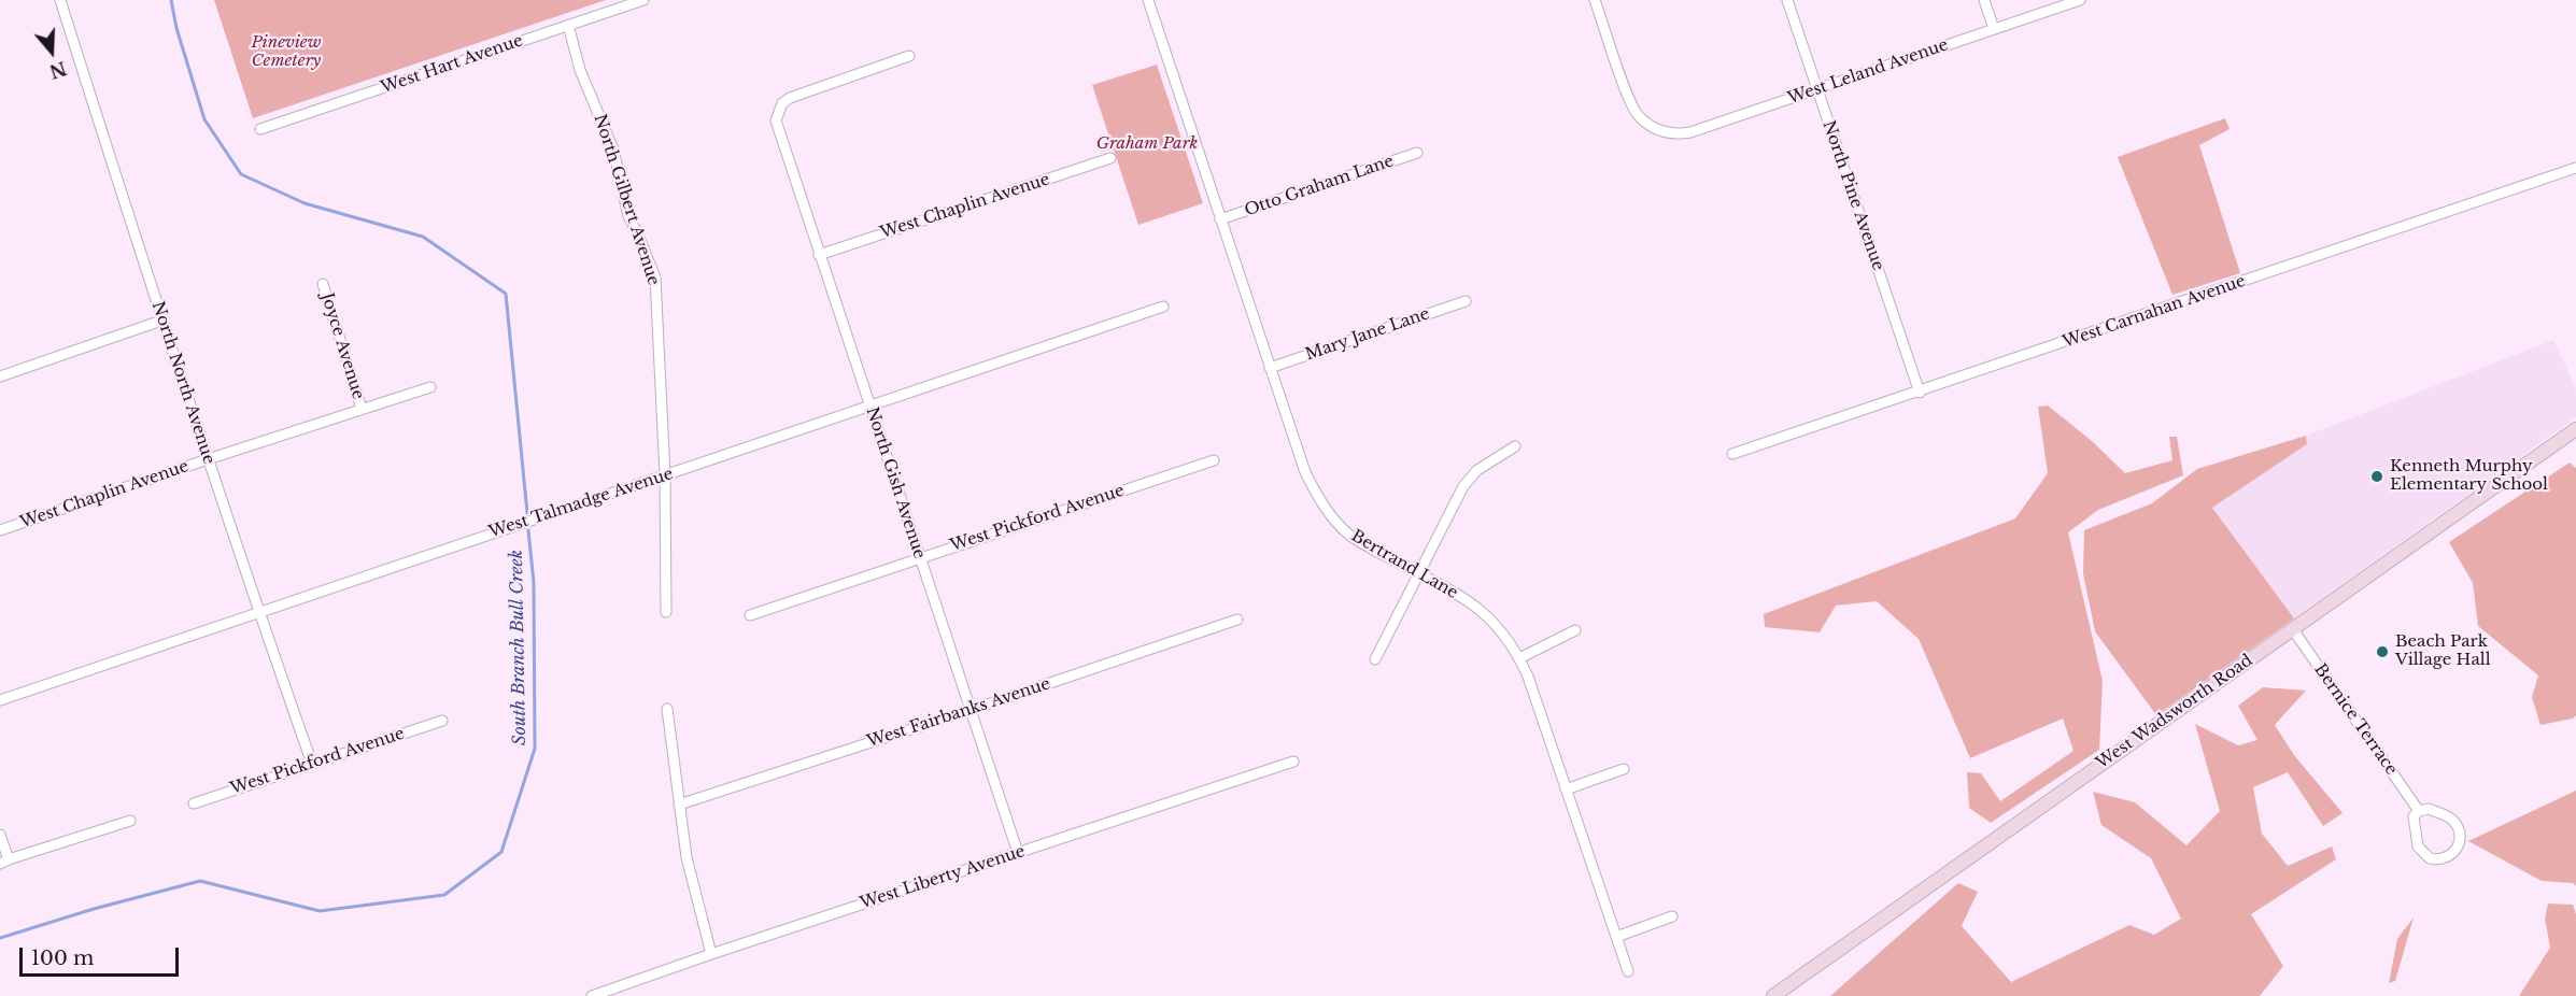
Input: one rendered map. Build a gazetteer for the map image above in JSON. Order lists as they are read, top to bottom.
{
  "streets": {
    "main road": ["West Wadsworth Road"],
    "street": [
      "West Hart Avenue",
      "West Leland Avenue",
      "Otto Graham Lane",
      "North Pine Avenue",
      "North Gilbert Avenue",
      "West Chaplin Avenue",
      "West Carnahan Avenue",
      "Mary Jane Lane",
      "Joyce Avenue",
      "North North Avenue",
      "North Gish Avenue",
      "West Talmadge Avenue",
      "West Pickford Avenue",
      "Bertrand Lane",
      "West Fairbanks Avenue",
      "Bernice Terrace",
      "West Liberty Avenue"
    ]
  },
  "crossings": [
    ["West Hart Avenue", "North Gilbert Avenue"],
    ["West Leland Avenue", "North Pine Avenue"],
    ["Otto Graham Lane", "Bertrand Lane"],
    ["North Pine Avenue", "West Carnahan Avenue"],
    ["North Gilbert Avenue", "West Talmadge Avenue"],
    ["West Chaplin Avenue", "Joyce Avenue"],
    ["West Chaplin Avenue", "North North Avenue"],
    ["West Chaplin Avenue", "North Gish Avenue"],
    ["Mary Jane Lane", "Bertrand Lane"],
    ["North North Avenue", "West Talmadge Avenue"],
    ["North North Avenue", "West Pickford Avenue"],
    ["North Gish Avenue", "West Talmadge Avenue"],
    ["North Gish Avenue", "West Pickford Avenue"],
    ["North Gish Avenue", "West Fairbanks Avenue"],
    ["North Gish Avenue", "West Liberty Avenue"],
    ["West Wadsworth Road", "Bernice Terrace"]
  ],
  "water": ["South Branch Bull Creek"],
  "parks": ["Pineview Cemetery", "Graham Park"],
  "places": ["Kenneth Murphy Elementary School", "Beach Park Village Hall"],
  "scale_bar": "100 m",
  "north": "bottom"
}
